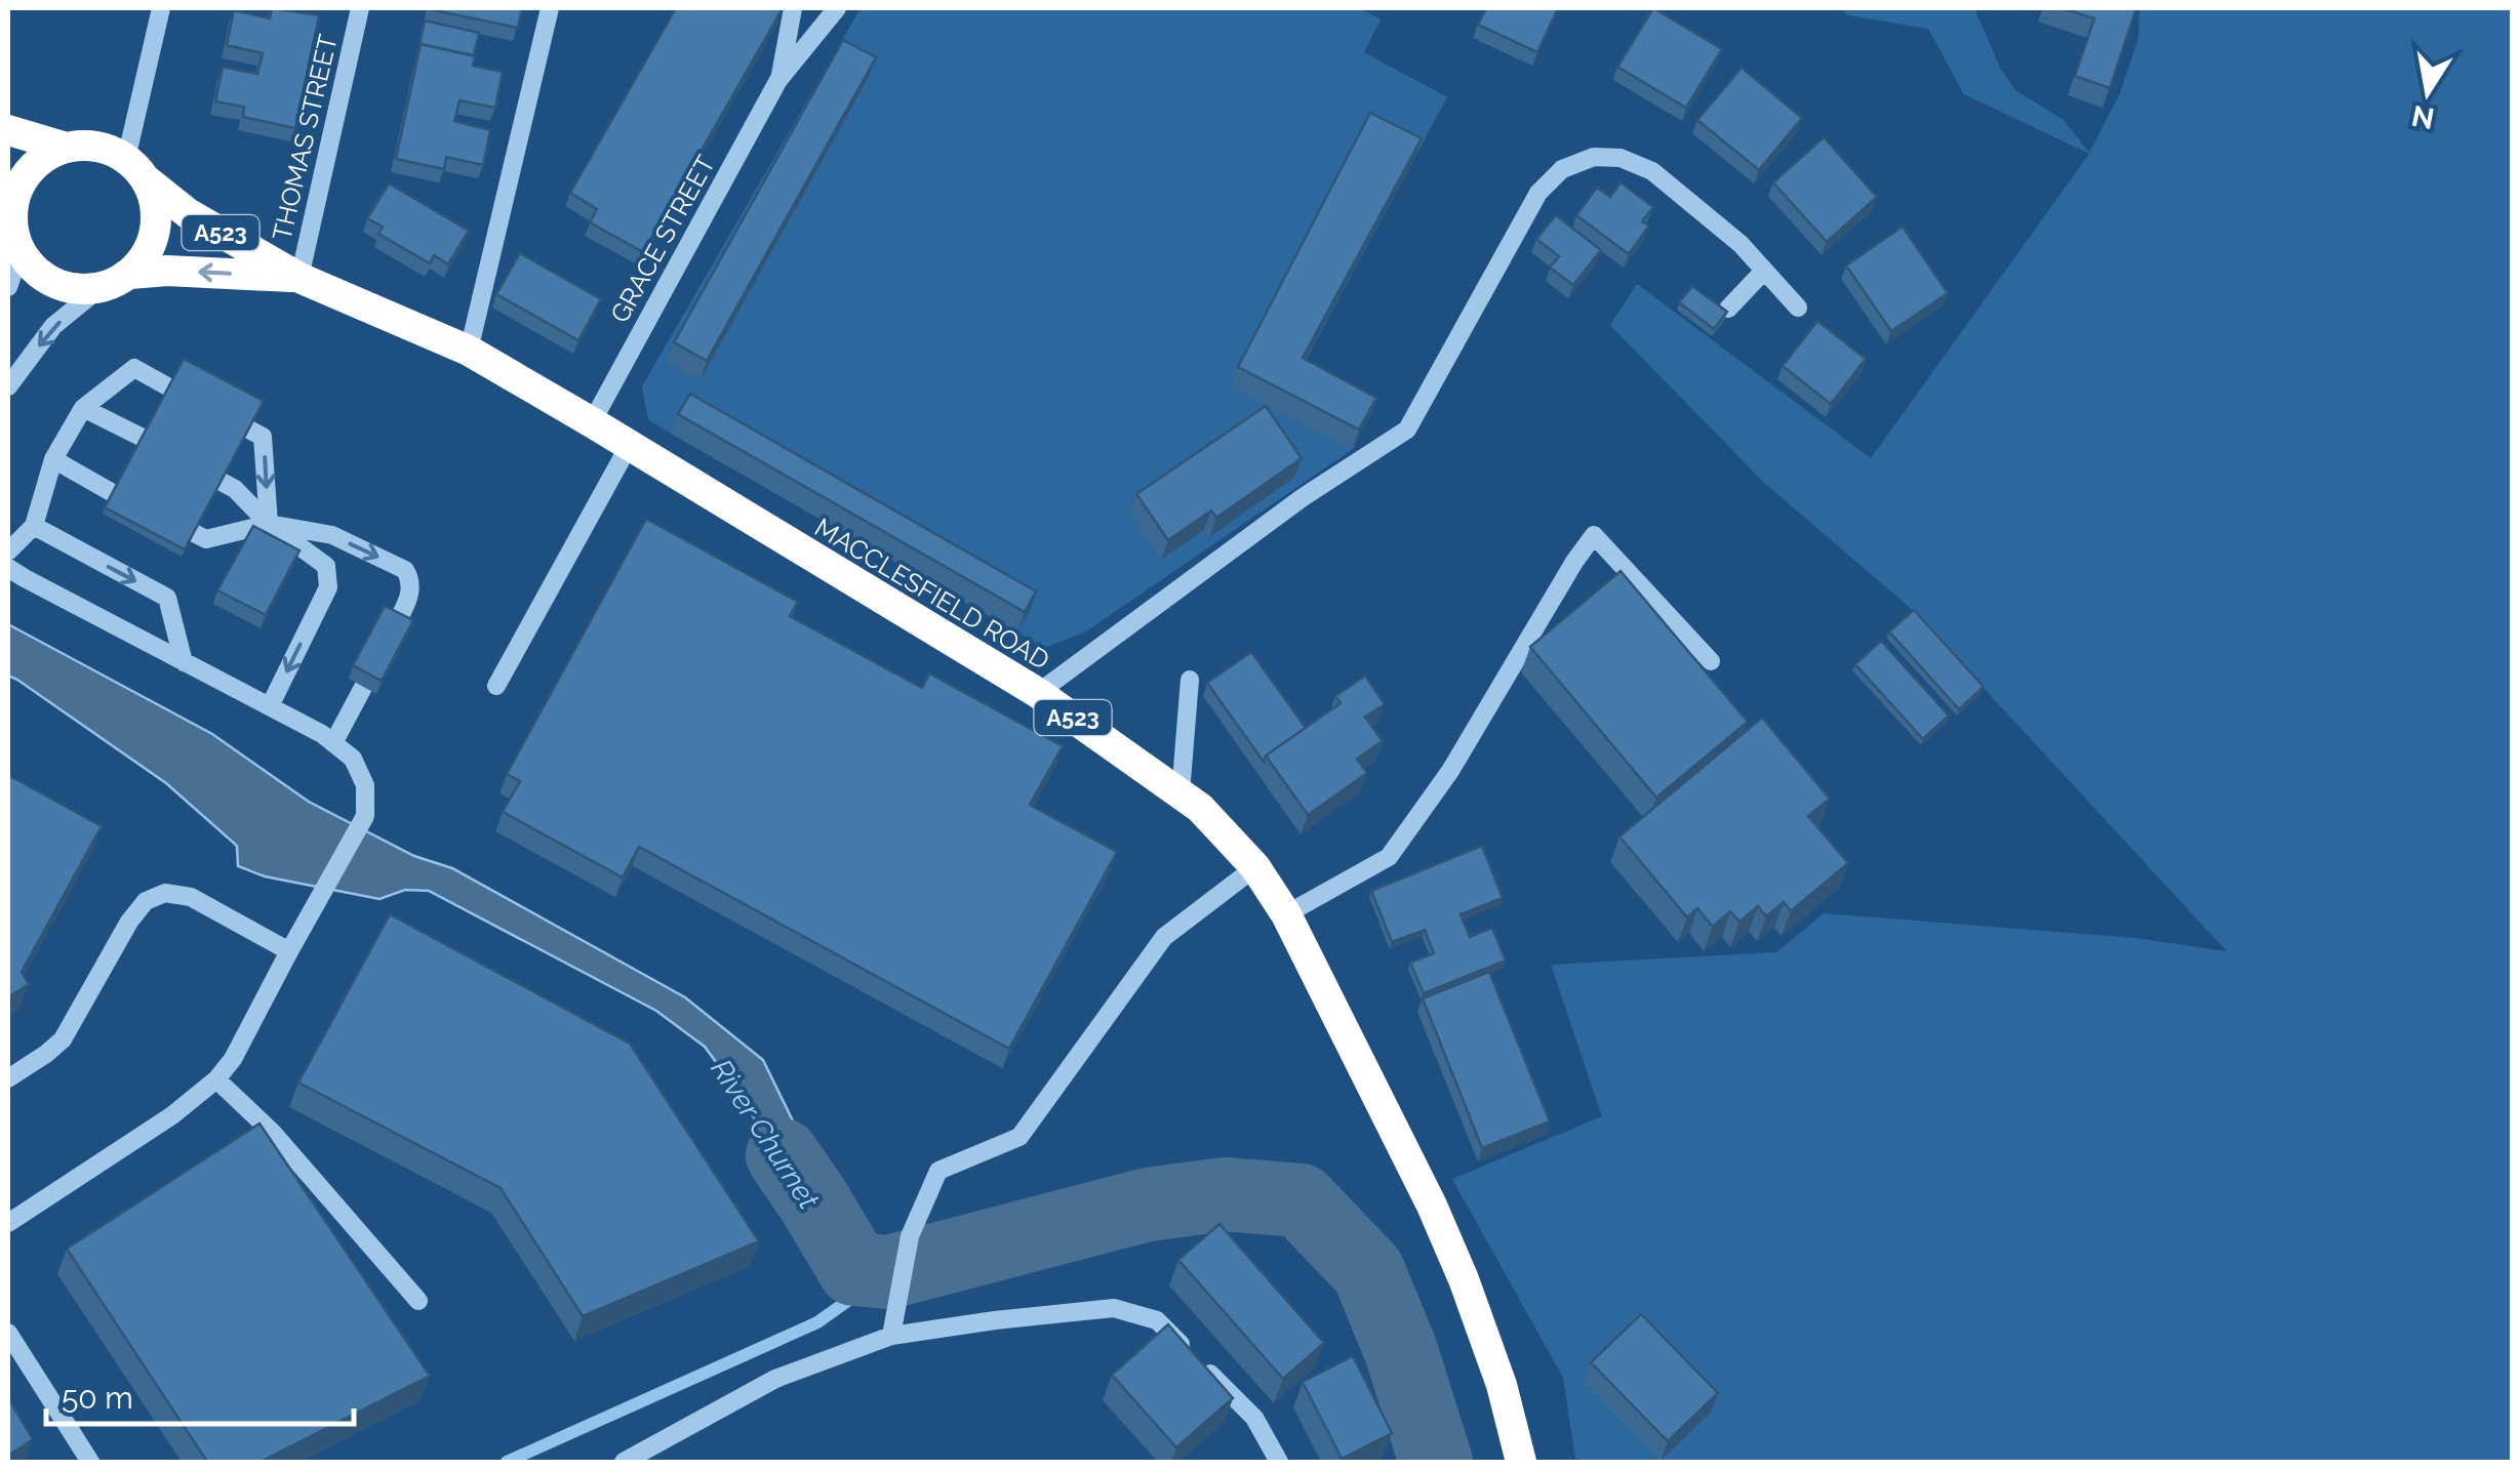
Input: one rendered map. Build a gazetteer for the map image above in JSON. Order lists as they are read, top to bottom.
{
  "streets": {
    "highway": ["A523", "MACCLESFIELD ROAD"],
    "street": ["THOMAS STREET", "GRACE STREET"]
  },
  "crossings": [
    ["THOMAS STREET", "MACCLESFIELD ROAD"],
    ["GRACE STREET", "MACCLESFIELD ROAD"]
  ],
  "water": ["River Churnet"],
  "scale_bar": "50 m",
  "north": "bottom"
}
